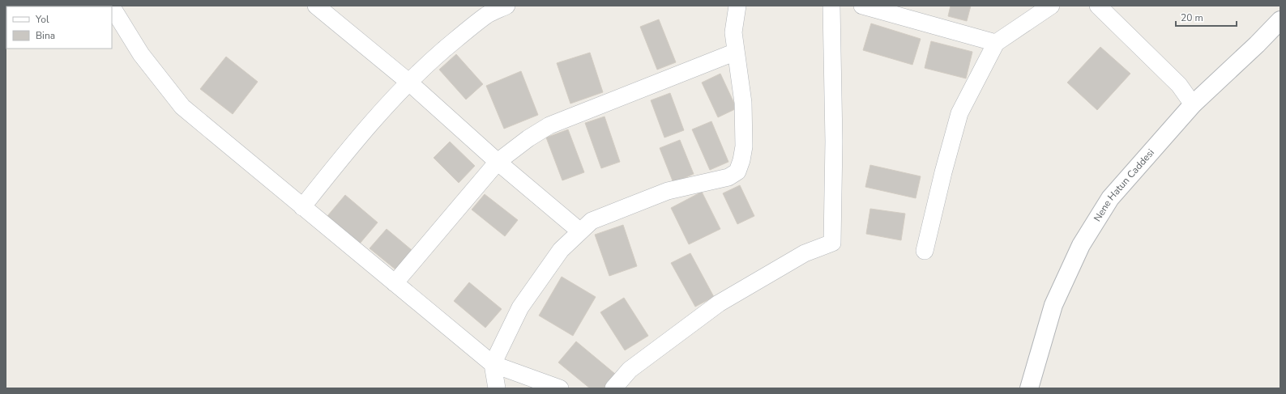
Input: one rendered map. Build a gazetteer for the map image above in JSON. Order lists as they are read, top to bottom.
{
  "streets": {
    "street": ["Nene Hatun Caddesi"]
  },
  "legend": ["Yol", "Bina"],
  "scale_bar": "20 m"
}
